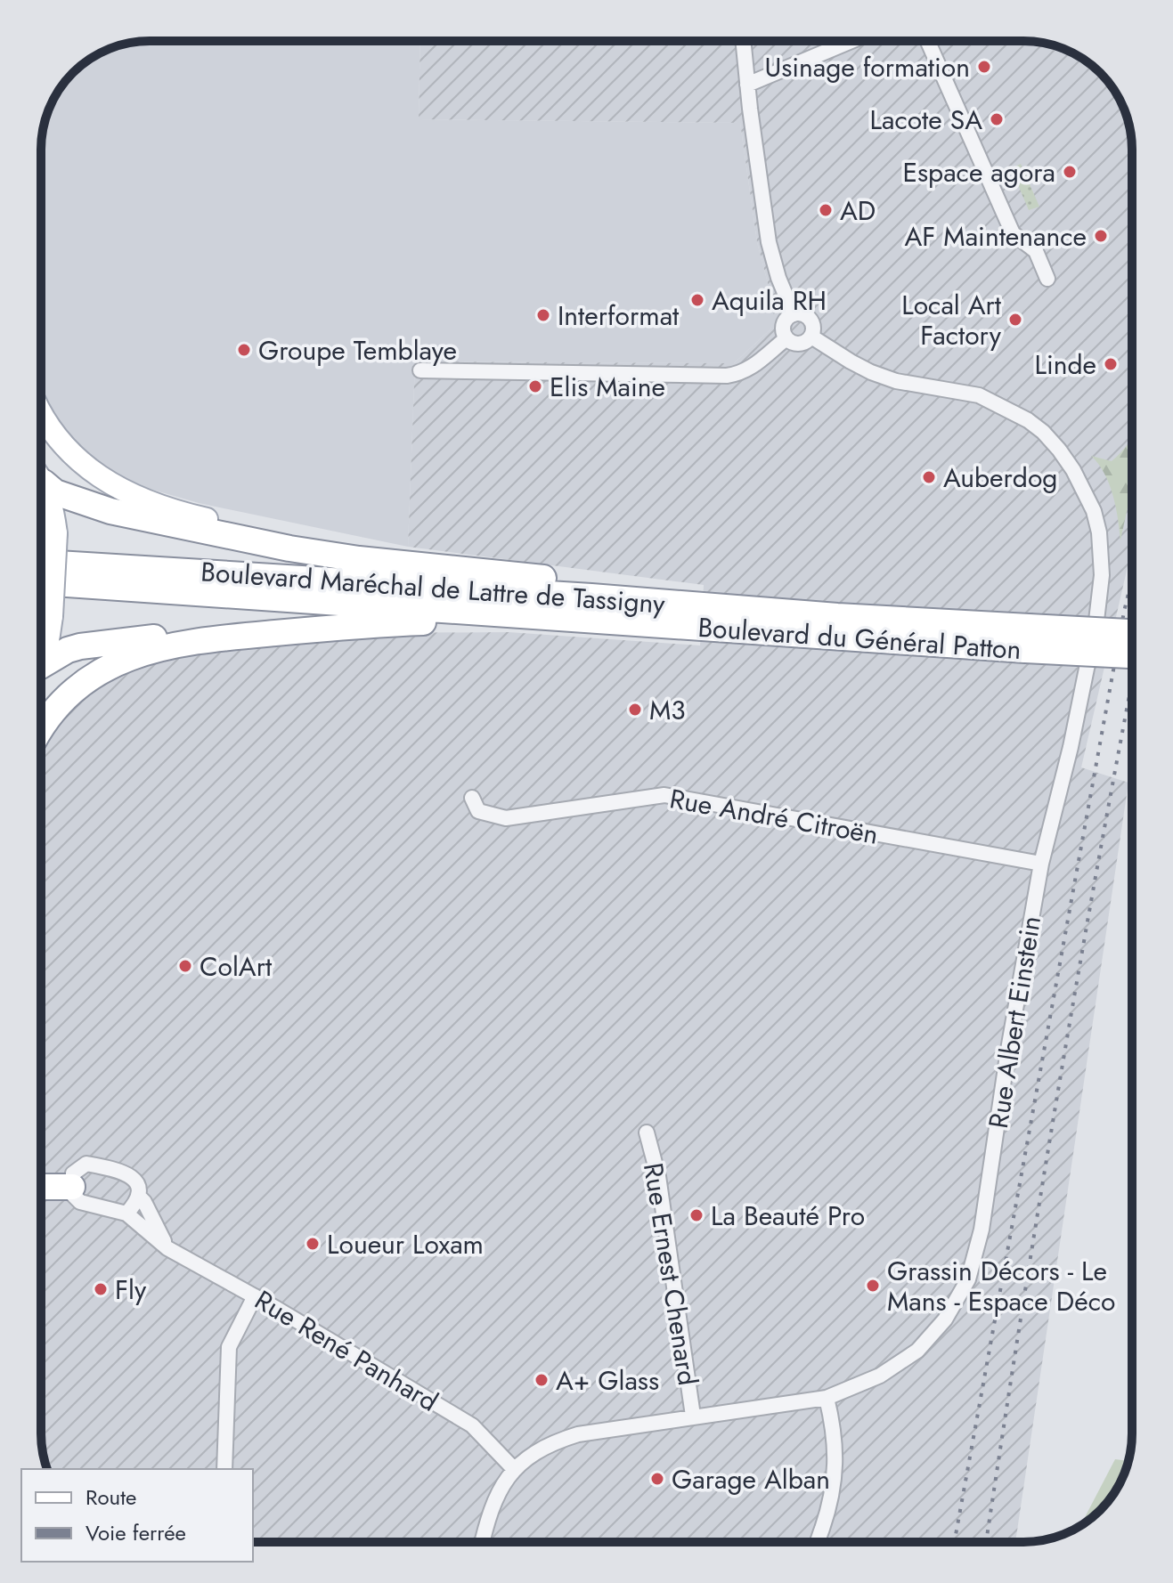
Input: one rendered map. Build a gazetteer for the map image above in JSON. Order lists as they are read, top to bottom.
{
  "streets": {
    "highway": ["Boulevard Maréchal de Lattre de Tassigny", "Boulevard du Général Patton"],
    "street": [
      "Rue André Citroën",
      "Rue Albert Einstein",
      "Rue Ernest Chenard",
      "Rue René Panhard"
    ]
  },
  "crossings": [
    ["Boulevard Maréchal de Lattre de Tassigny", "Boulevard du Général Patton"],
    ["Rue André Citroën", "Rue Albert Einstein"],
    ["Rue Albert Einstein", "Rue Ernest Chenard"],
    ["Rue Albert Einstein", "Rue René Panhard"]
  ],
  "places": [
    "Usinage formation",
    "Lacote SA",
    "Espace agora",
    "AD",
    "AF Maintenance",
    "Aquila RH",
    "Interformat",
    "Local Art Factory",
    "Groupe Temblaye",
    "Linde",
    "Elis Maine",
    "Auberdog",
    "M3",
    "ColArt",
    "La Beauté Pro",
    "Loueur Loxam",
    "Grassin Décors - Le Mans - Espace Déco",
    "Fly",
    "A+ Glass",
    "Garage Alban"
  ],
  "legend": ["Route", "Voie ferrée"]
}
